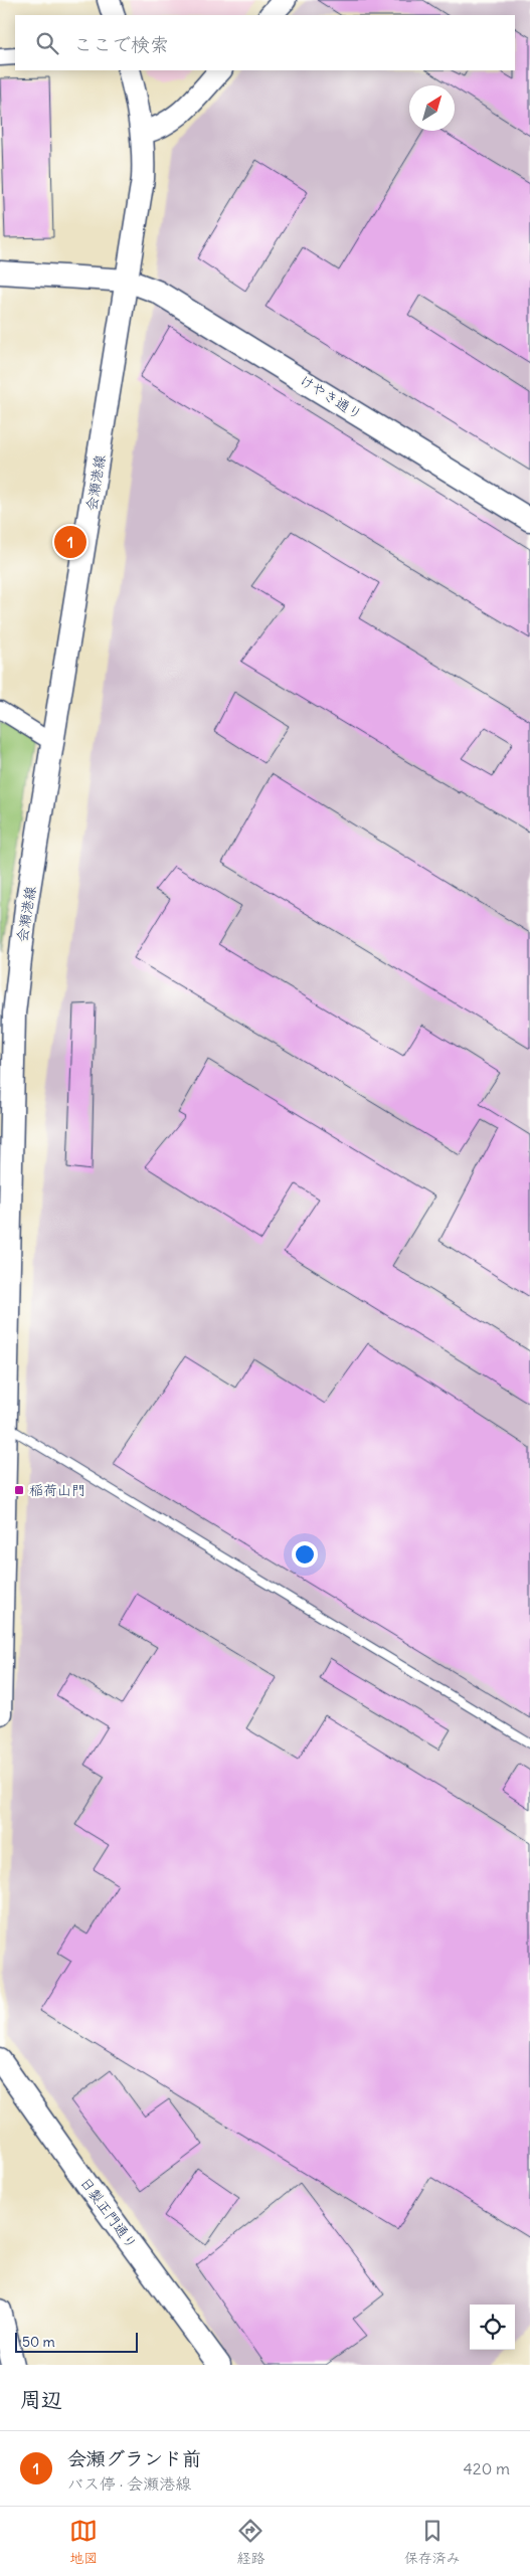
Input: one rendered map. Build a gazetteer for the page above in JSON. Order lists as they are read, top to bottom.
{
  "streets": {
    "main road": ["けやき通り", "会瀬港線", "日製正門通り"]
  },
  "crossings": [
    ["けやき通り", "会瀬港線"]
  ],
  "places": {
    "transit": ["稲荷山門"]
  },
  "scale_bar": "50 m",
  "north": "top right",
  "page": {
    "search": "ここで検索",
    "pins": "1",
    "scale": "50 m",
    "heading": "周辺",
    "list": [
      {
        "mark": "1",
        "name": "会瀬グランド前",
        "note": "バス停 · 会瀬港線",
        "value": "420 m"
      }
    ],
    "nav": ["地図", "経路", "保存済み"]
  }
}
